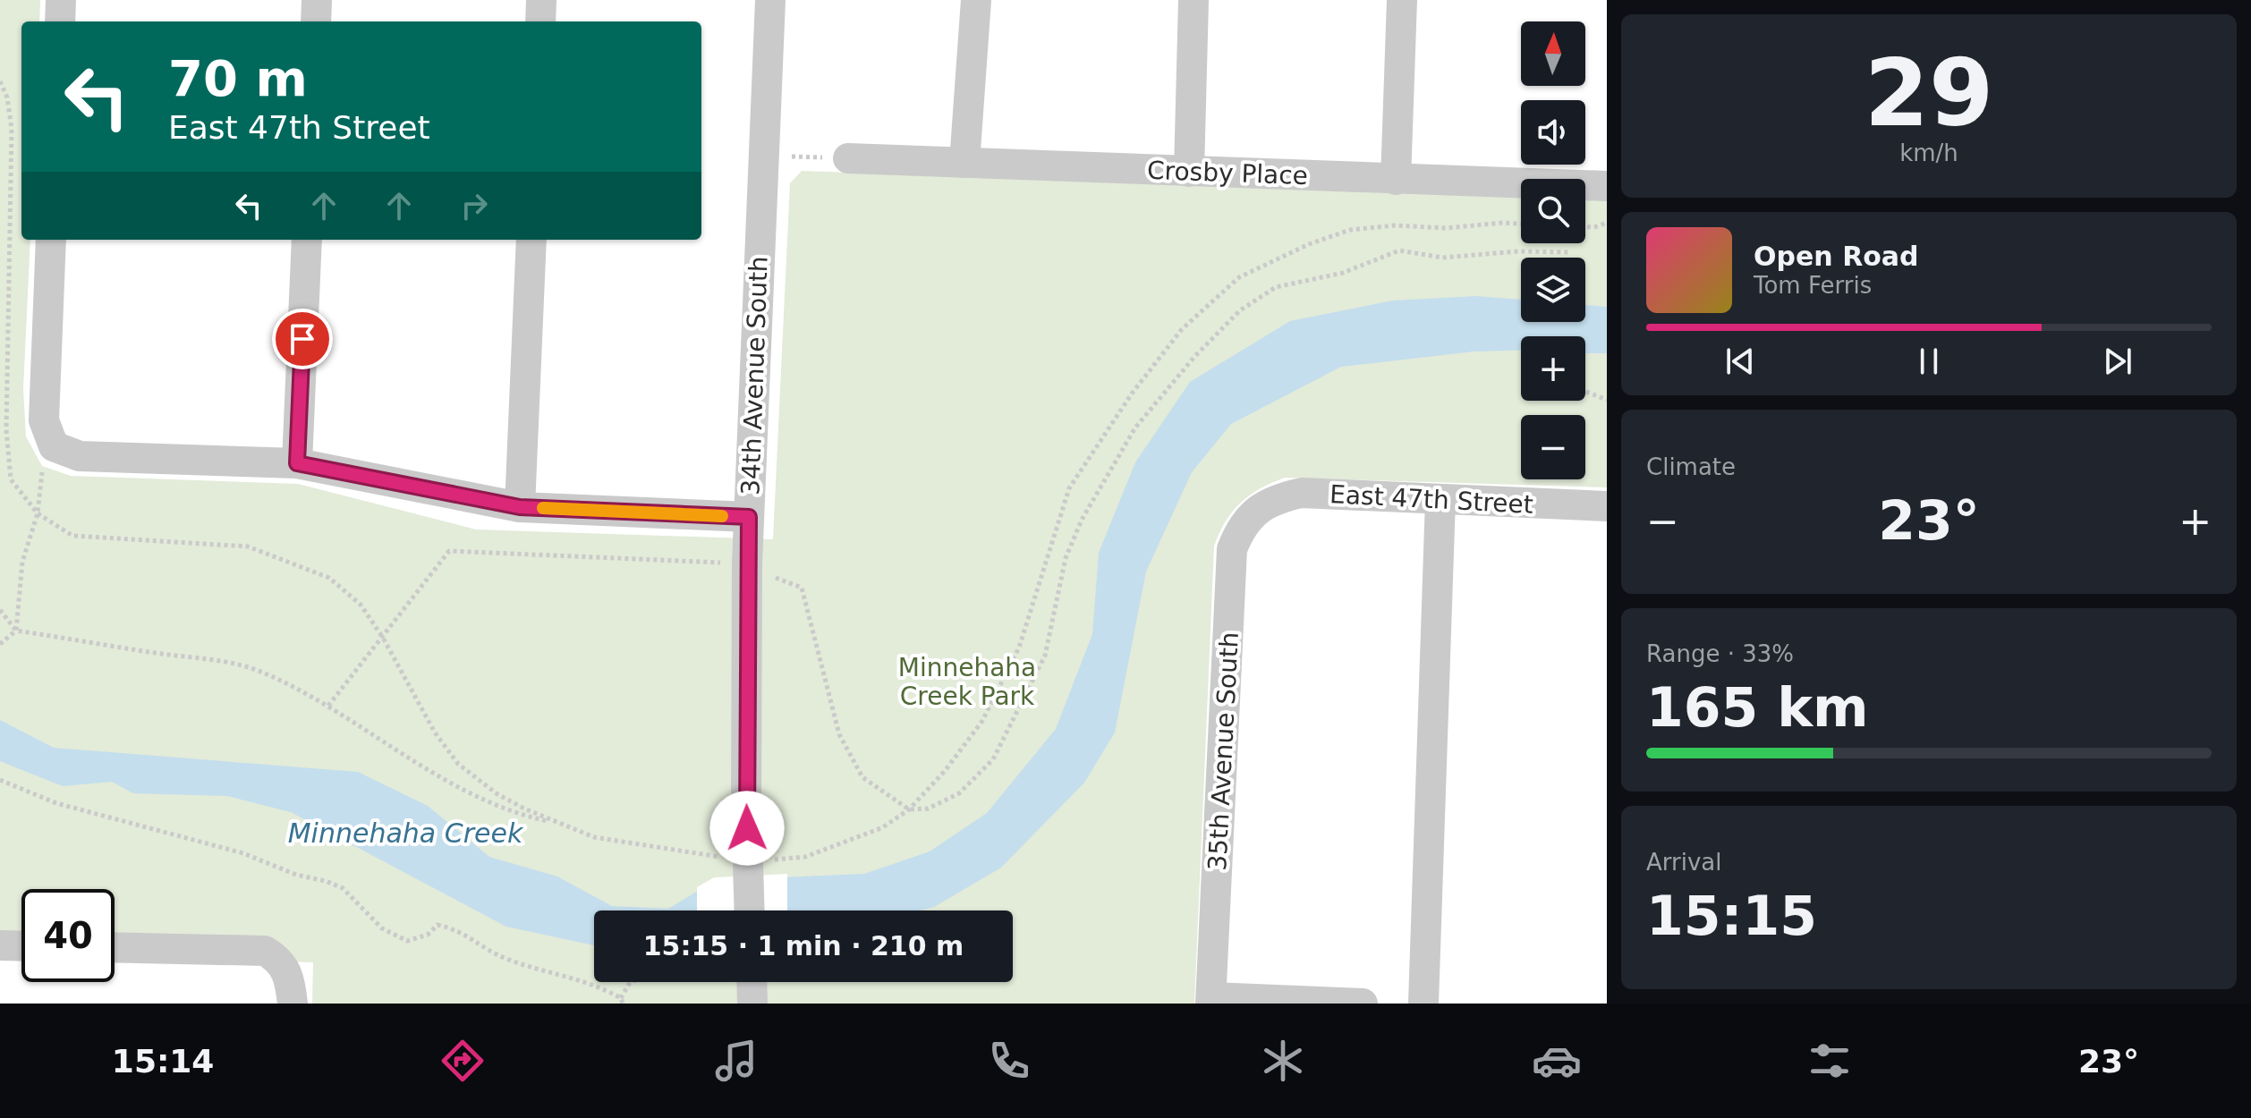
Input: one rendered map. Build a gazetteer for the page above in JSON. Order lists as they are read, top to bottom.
{
  "streets": {
    "street": [
      "Crosby Place",
      "34th Avenue South",
      "East 47th Street",
      "35th Avenue South"
    ]
  },
  "crossings": [
    ["East 47th Street", "35th Avenue South"]
  ],
  "water": ["Minnehaha Creek"],
  "parks": ["Minnehaha Creek Park"],
  "north": "top",
  "page": {
    "tile": [
      ["29", "km/h"],
      "Climate",
      ["Range · 33%", "165 km"],
      ["Arrival", "15:15"]
    ],
    "map_buttons": ["+", "−"],
    "turn": ["70 m", "East 47th Street"],
    "song": ["Open Road", "Tom Ferris"],
    "heat": ["−", "23°", "+"],
    "limit": "40",
    "trip": "15:15 · 1 min · 210 m",
    "tabs": ["15:14", "23°"]
  }
}
